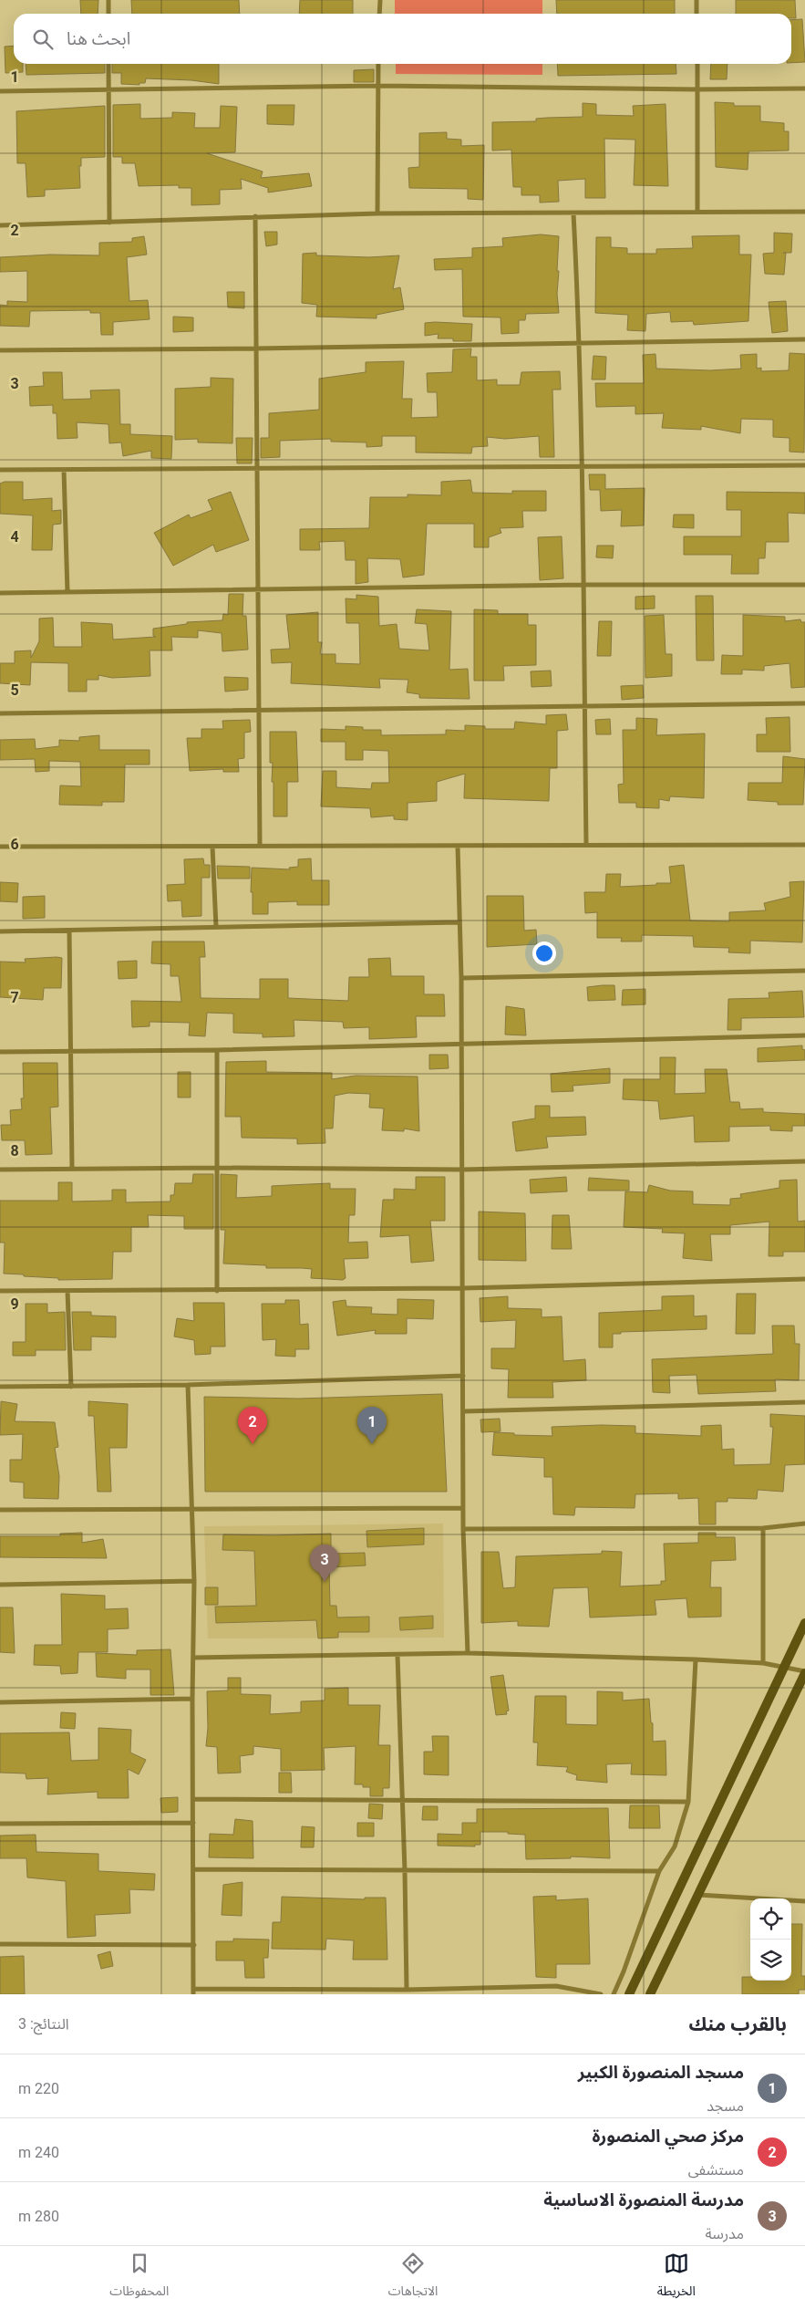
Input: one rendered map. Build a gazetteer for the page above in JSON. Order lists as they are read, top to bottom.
{
  "page": {
    "search": "ابحث هنا",
    "pins": ["1", "2", "3"],
    "heading": ["بالقرب منك", "النتائج: 3"],
    "list": [
      {
        "mark": "1",
        "name": "مسجد المنصورة الكبير",
        "note": "مسجد",
        "value": "220 m"
      },
      {
        "mark": "2",
        "name": "مركز صحي المنصورة",
        "note": "مستشفى",
        "value": "240 m"
      },
      {
        "mark": "3",
        "name": "مدرسة المنصورة الاساسية",
        "note": "مدرسة",
        "value": "280 m"
      }
    ],
    "nav": ["الخريطة", "الاتجاهات", "المحفوظات"]
  },
  "grid": {
    "rows": [
      "1",
      "2",
      "3",
      "4",
      "5",
      "6",
      "7",
      "8",
      "9"
    ]
  }
}
